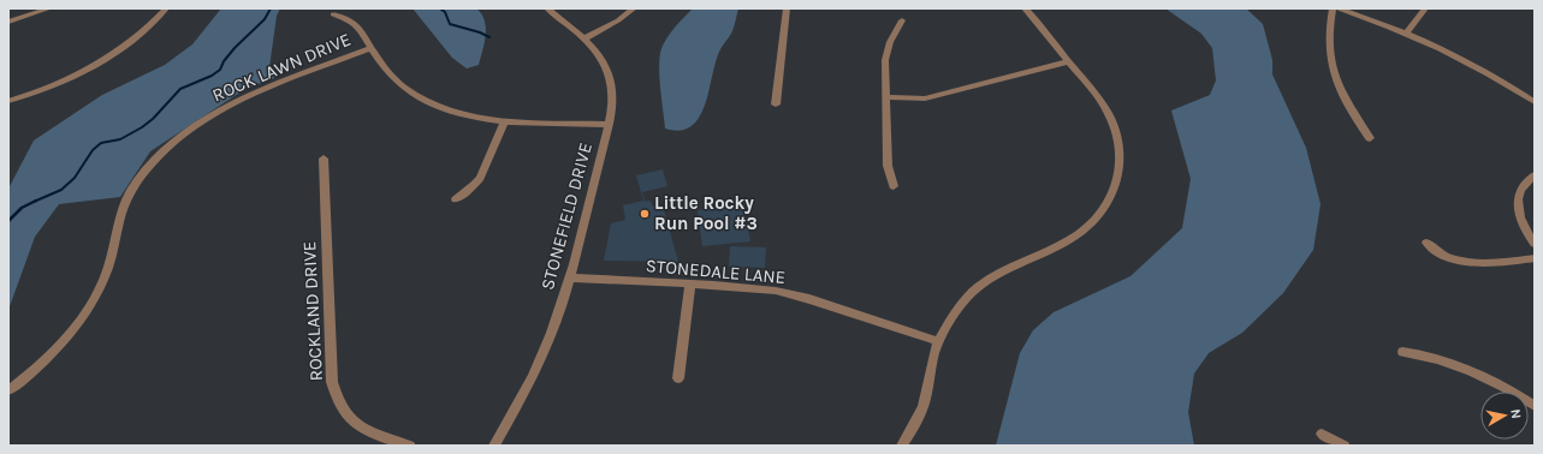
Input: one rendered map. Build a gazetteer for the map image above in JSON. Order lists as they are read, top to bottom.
{
  "streets": {
    "street": [
      "ROCK LAWN DRIVE",
      "STONEFIELD DRIVE",
      "STONEDALE LANE",
      "ROCKLAND DRIVE"
    ]
  },
  "crossings": [
    ["STONEFIELD DRIVE", "STONEDALE LANE"]
  ],
  "places": ["Little Rocky Run Pool #3"],
  "north": "right"
}
